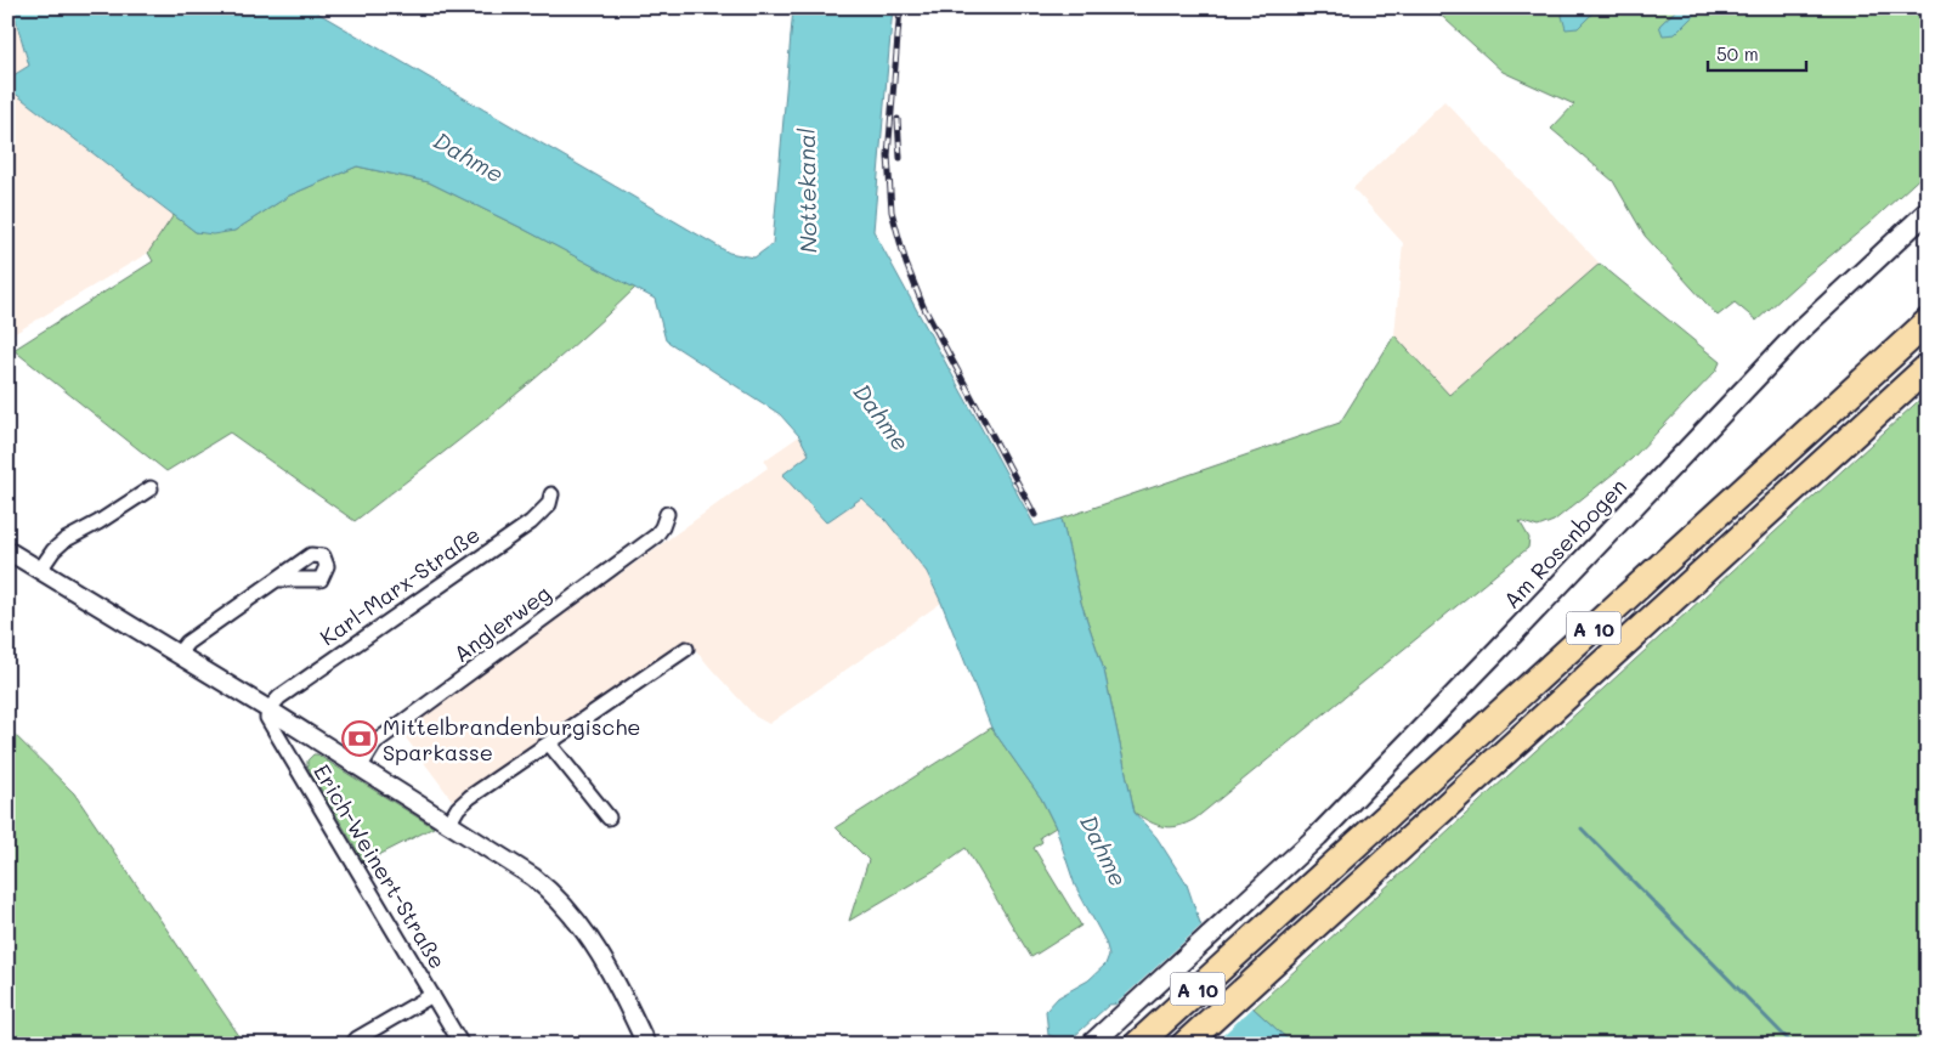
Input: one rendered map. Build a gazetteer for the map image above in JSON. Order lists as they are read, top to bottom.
{
  "streets": {
    "highway": ["A 10"],
    "main road": ["Am Rosenbogen"],
    "street": ["Karl-Marx-Straße", "Anglerweg", "Erich-Weinert-Straße"]
  },
  "crossings": [
    ["Karl-Marx-Straße", "Erich-Weinert-Straße"]
  ],
  "water": ["Dahme", "Nottekanal"],
  "places": {
    "bank": ["Mittelbrandenburgische Sparkasse"]
  },
  "scale_bar": "50 m"
}
